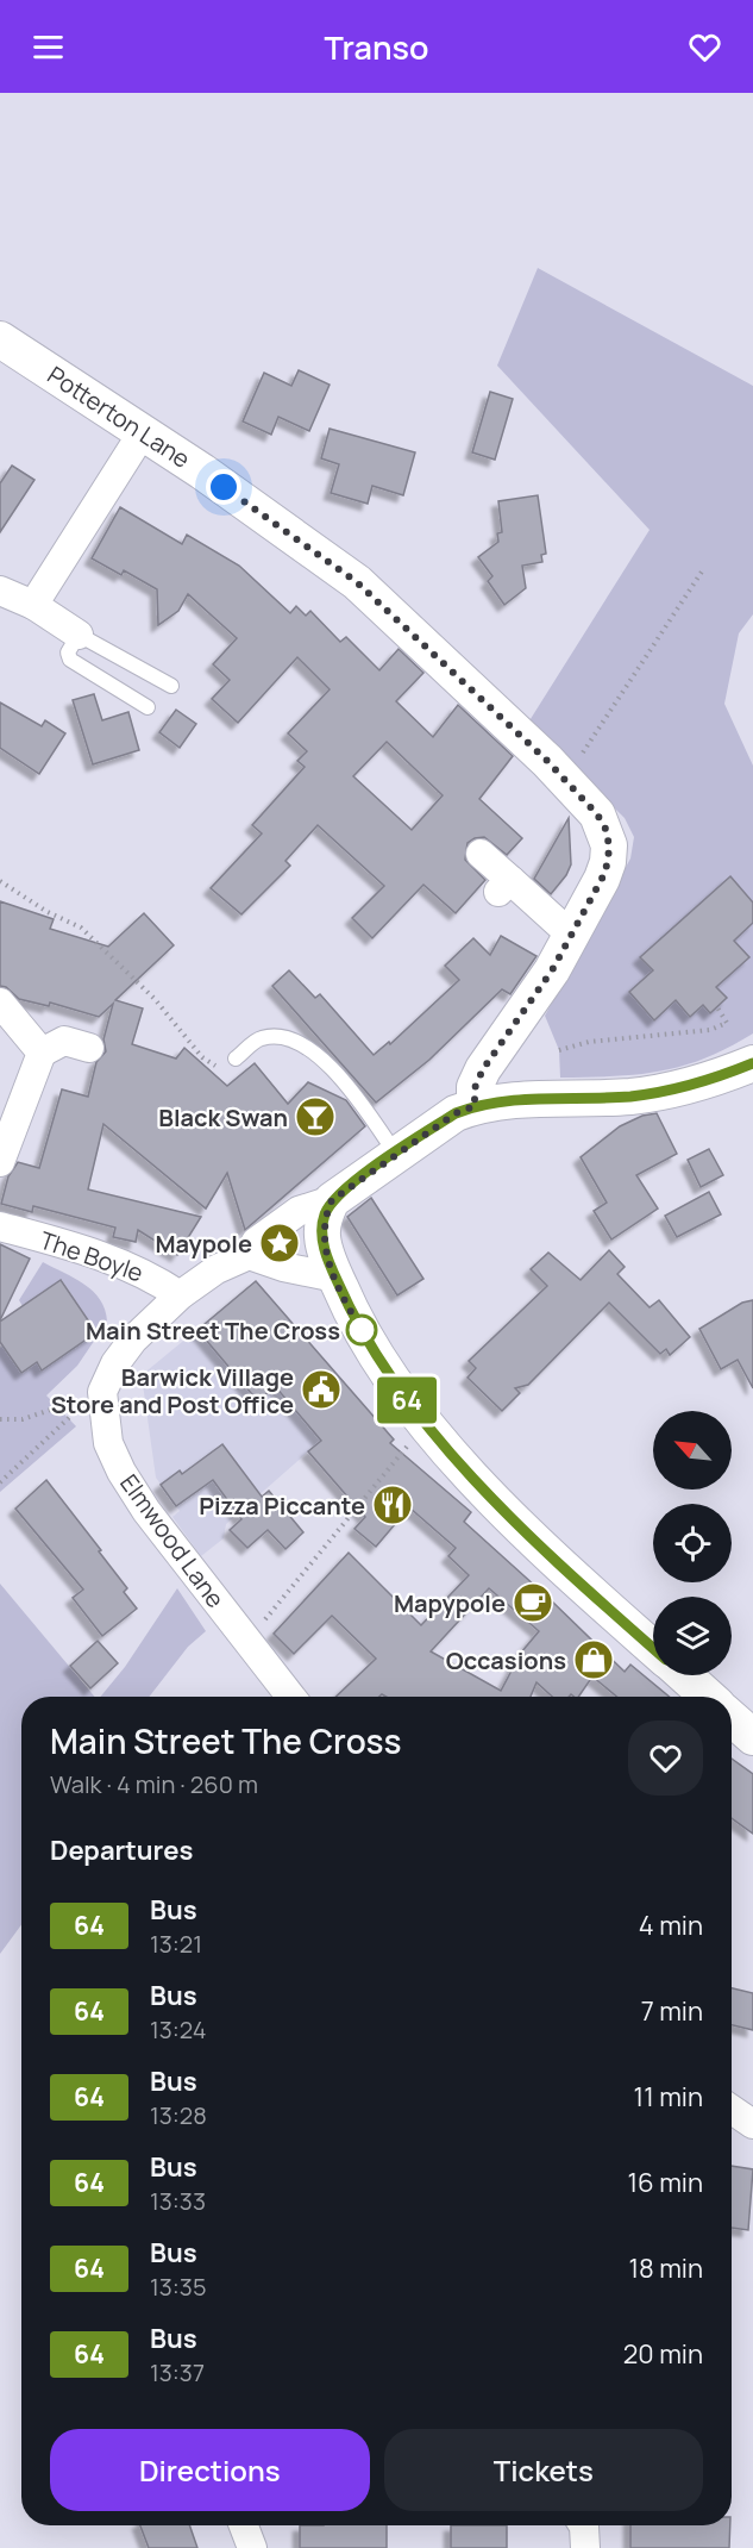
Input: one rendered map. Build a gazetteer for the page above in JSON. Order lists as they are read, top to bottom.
{
  "streets": {
    "street": ["Potterton Lane", "The Boyle", "Elmwood Lane"]
  },
  "places": {
    "bar": ["Black Swan"],
    "place": ["Maypole"],
    "other": ["Main Street The Cross"],
    "public building": ["Barwick Village Store and Post Office"],
    "restaurant": ["Pizza Piccante"],
    "cafe": ["Mapypole"],
    "shop": ["Occasions"]
  },
  "lines": ["bus line 64"],
  "north": "top left",
  "page": {
    "header": "Transo",
    "on_map": "64",
    "heading": [
      ["Main Street The Cross", "Walk · 4 min · 260 m"],
      "Departures"
    ],
    "list": [
      {
        "mark": "64",
        "name": "Bus",
        "note": "13:21",
        "value": "4 min"
      },
      {
        "mark": "64",
        "name": "Bus",
        "note": "13:24",
        "value": "7 min"
      },
      {
        "mark": "64",
        "name": "Bus",
        "note": "13:28",
        "value": "11 min"
      },
      {
        "mark": "64",
        "name": "Bus",
        "note": "13:33",
        "value": "16 min"
      },
      {
        "mark": "64",
        "name": "Bus",
        "note": "13:35",
        "value": "18 min"
      },
      {
        "mark": "64",
        "name": "Bus",
        "note": "13:37",
        "value": "20 min"
      }
    ],
    "buttons": ["Directions", "Tickets"]
  }
}
